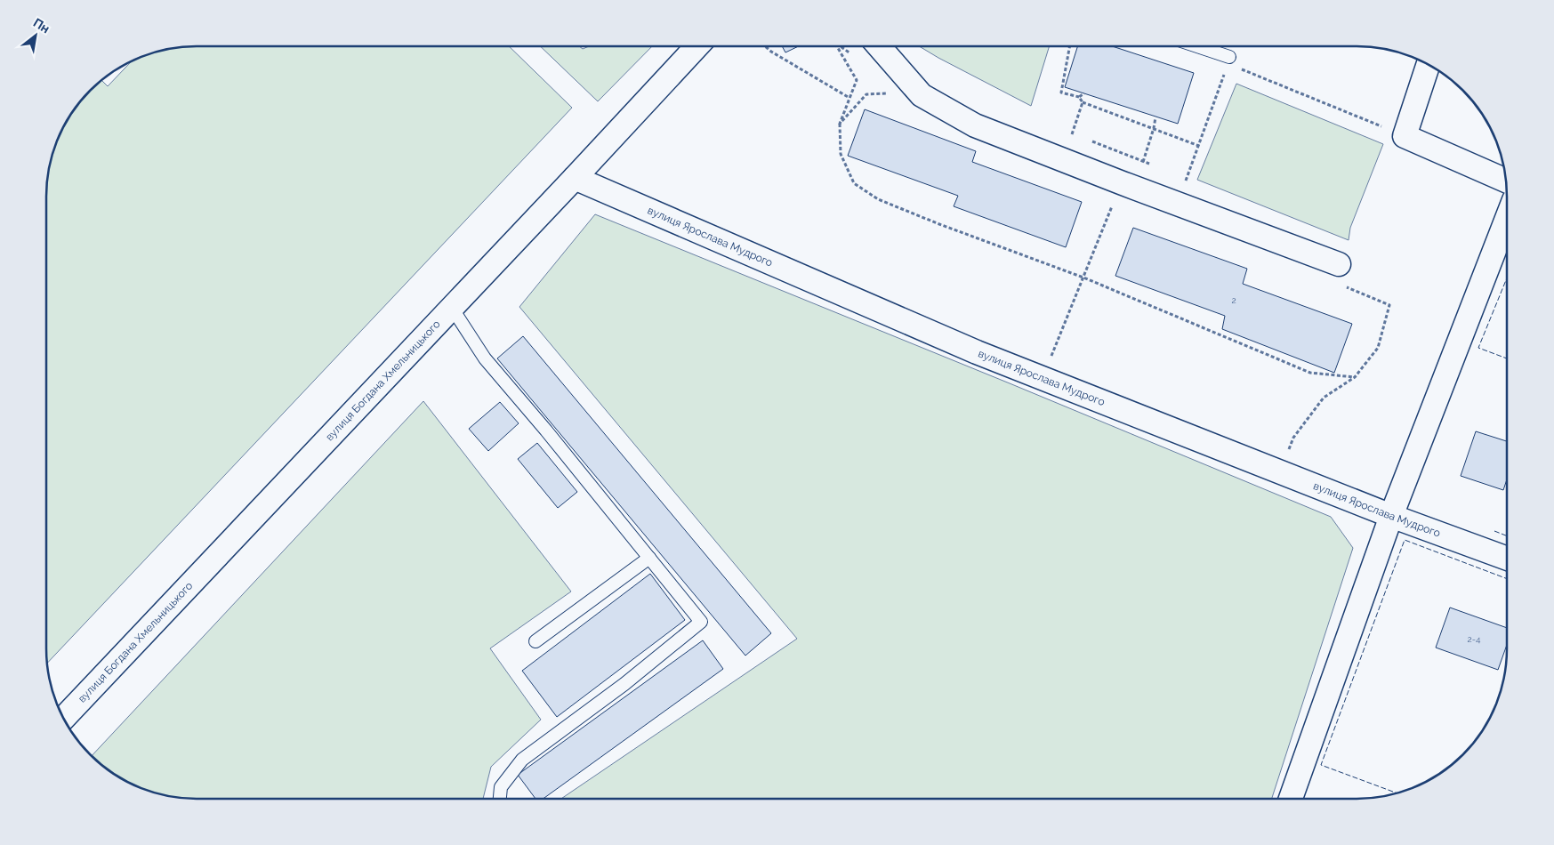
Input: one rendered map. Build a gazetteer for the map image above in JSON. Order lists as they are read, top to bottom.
{
  "streets": {
    "street": ["вулиця Ярослава Мудрого", "вулиця Богдана Хмельницького"]
  },
  "crossings": [
    ["вулиця Ярослава Мудрого", "вулиця Богдана Хмельницького"]
  ],
  "house_numbers": ["2", "2-4"],
  "north": "top right"
}
